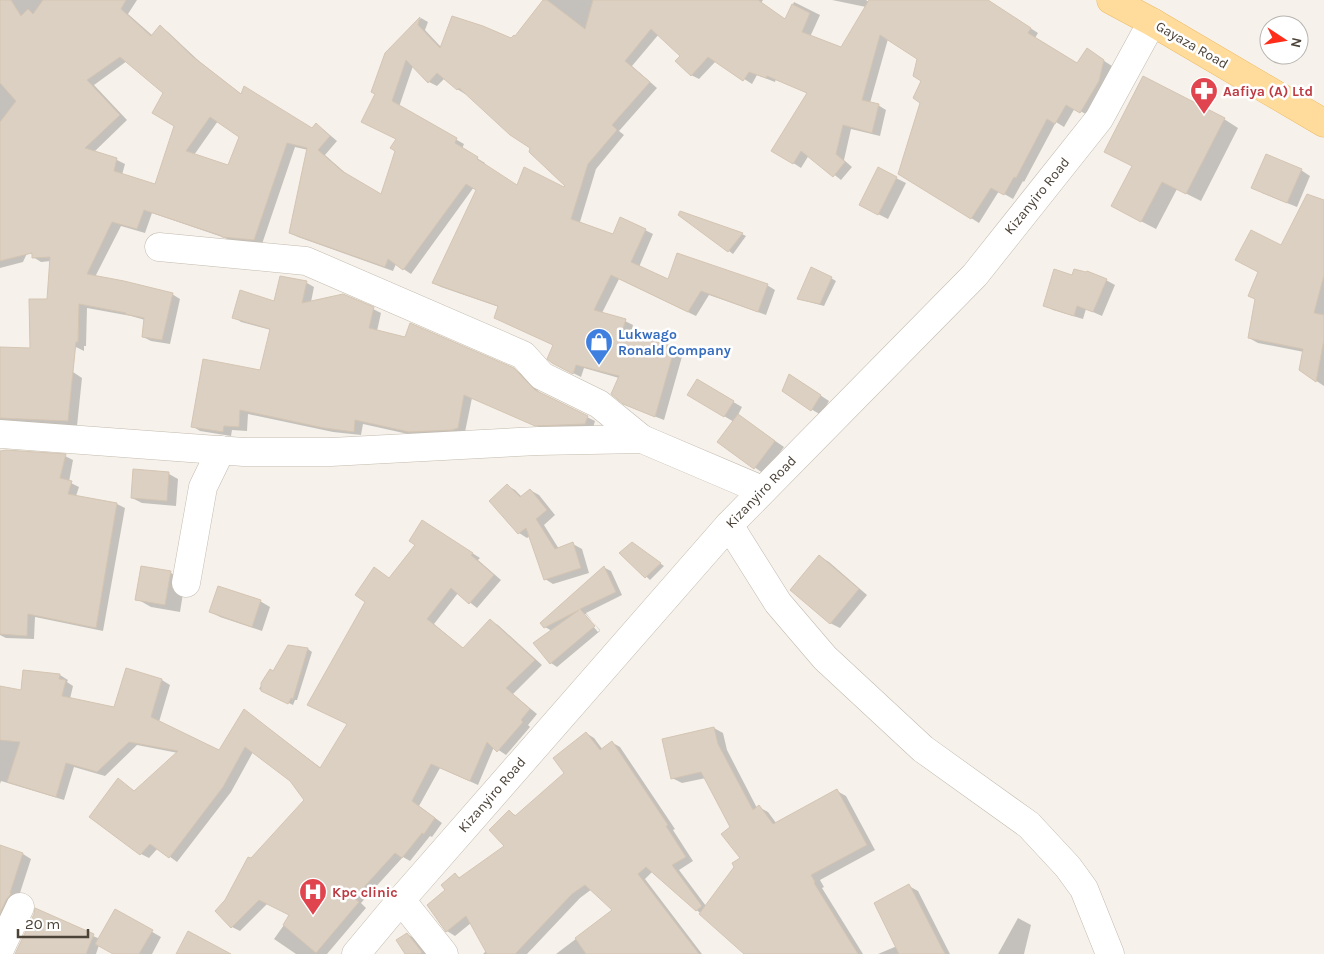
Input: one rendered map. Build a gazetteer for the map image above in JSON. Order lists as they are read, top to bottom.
{
  "streets": {
    "main road": ["Gayaza Road"],
    "street": ["Kizanyiro Road"]
  },
  "crossings": [
    ["Gayaza Road", "Kizanyiro Road"]
  ],
  "places": {
    "pharmacy": ["Aafiya (A) Ltd"],
    "shop": ["Lukwago Ronald Company"],
    "hospital": ["Kpc clinic"]
  },
  "scale_bar": "20 m",
  "north": "right"
}
